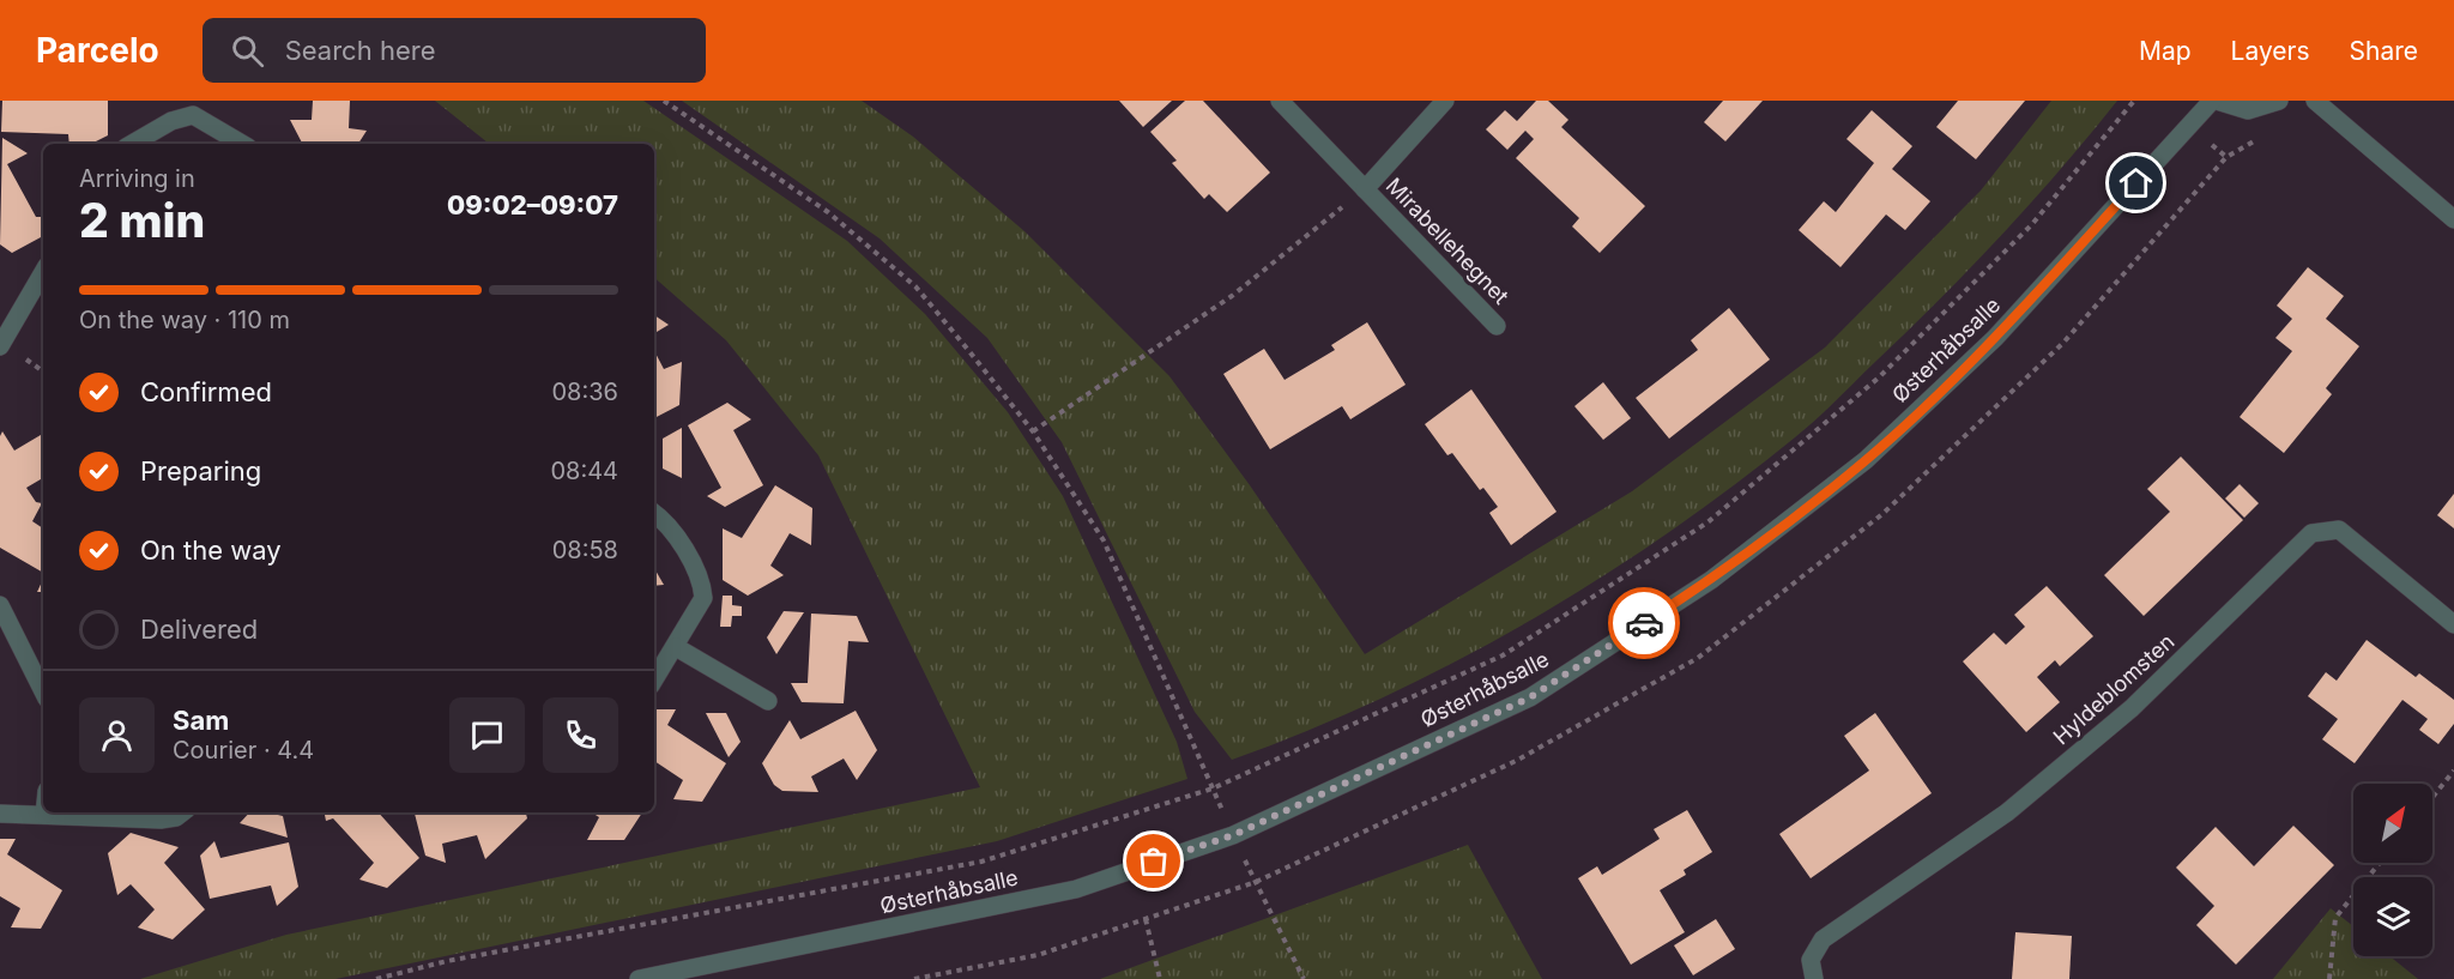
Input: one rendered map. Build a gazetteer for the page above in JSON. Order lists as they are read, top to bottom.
{
  "streets": {
    "street": ["Mirabellehegnet", "Østerhåbsalle", "Hyldeblomsten"]
  },
  "north": "top right",
  "page": {
    "header": "Parcelo",
    "search": "Search here",
    "nav": ["Map", "Layers", "Share"],
    "heading": ["2 min", "Arriving in", "09:02–09:07"],
    "panel": ["Sam", "Courier · 4.4"],
    "bar": "On the way · 110 m",
    "list": [
      ["Confirmed", "08:36"],
      ["Preparing", "08:44"],
      ["On the way", "08:58"],
      "Delivered"
    ]
  }
}
